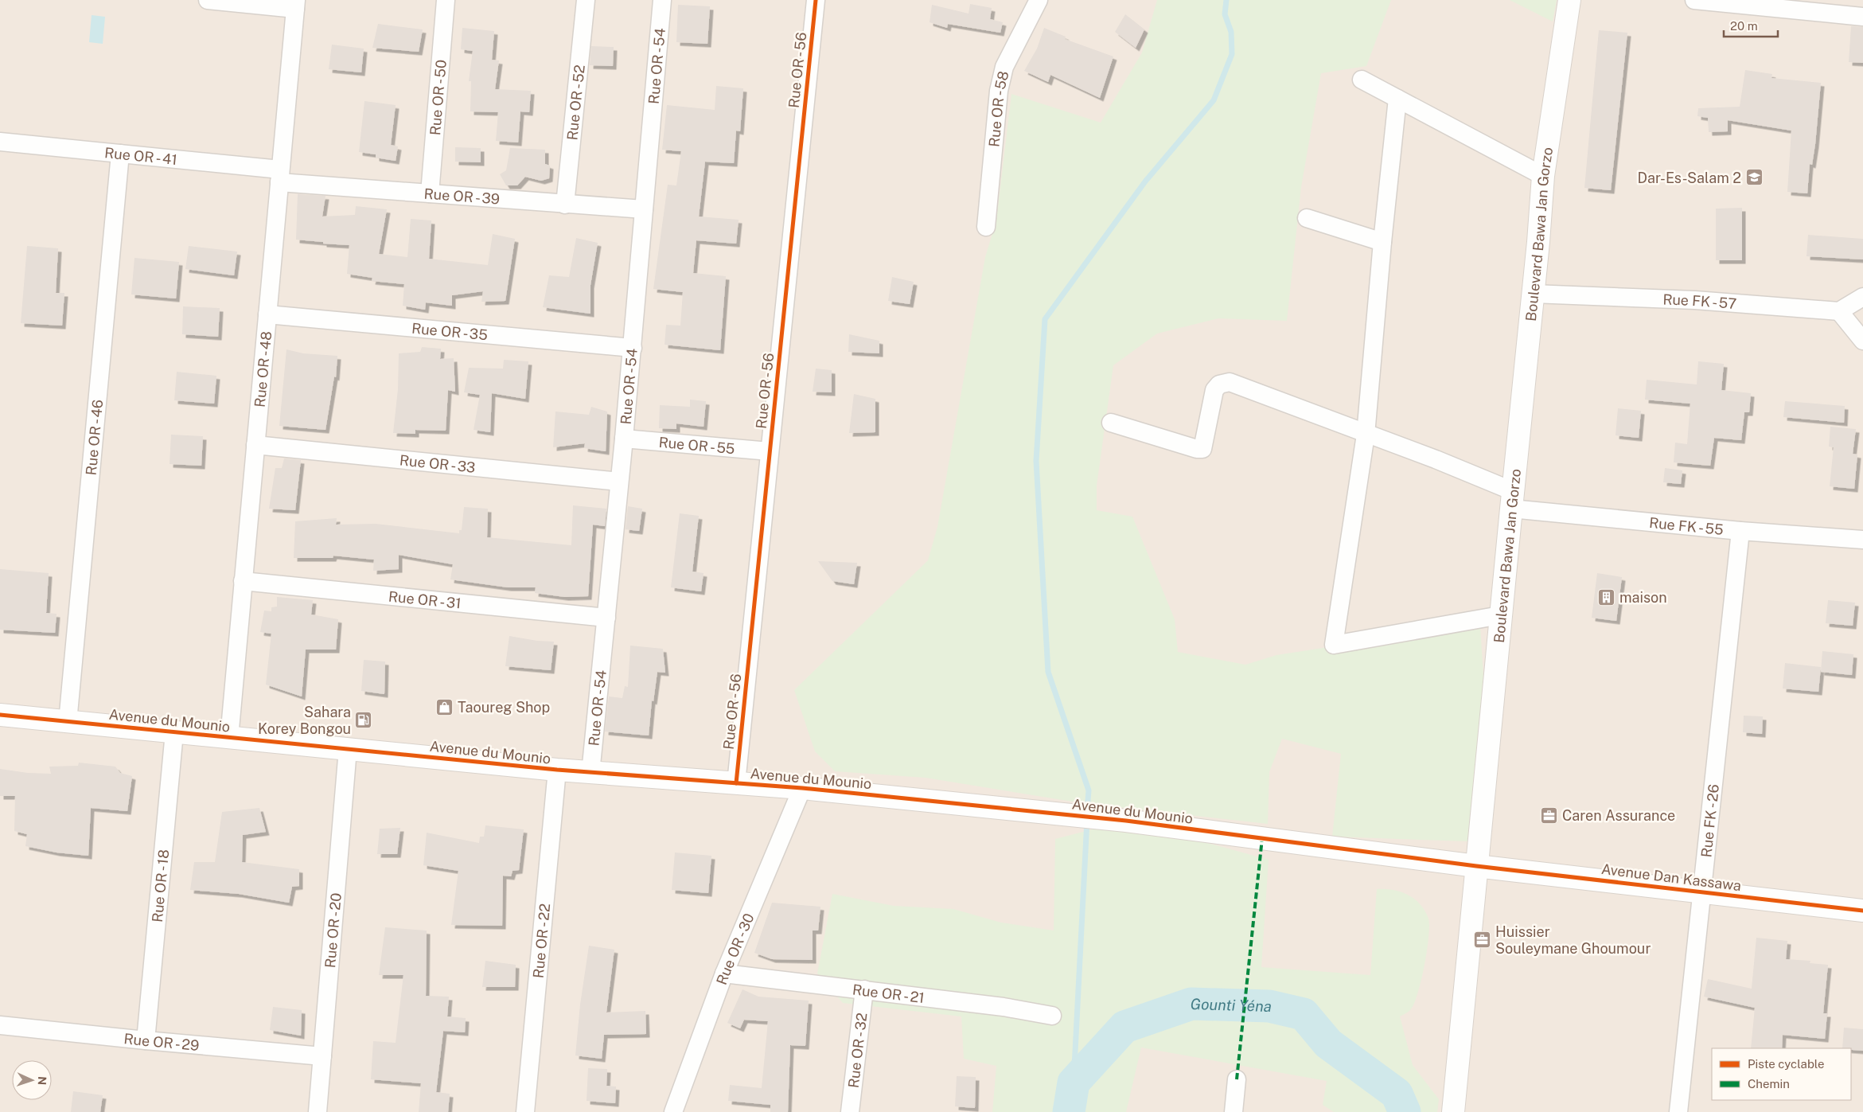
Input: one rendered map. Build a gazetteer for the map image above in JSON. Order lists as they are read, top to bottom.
{
  "streets": {
    "street": [
      "Rue OR - 54",
      "Rue OR - 56",
      "Rue OR - 50",
      "Rue OR - 52",
      "Rue OR - 58",
      "Rue OR - 41",
      "Rue OR - 39",
      "Boulevard Bawa Jan Gorzo",
      "Rue FK - 57",
      "Rue OR - 35",
      "Rue OR - 48",
      "Rue OR - 46",
      "Rue OR - 55",
      "Rue OR - 33",
      "Rue FK - 55",
      "Rue OR - 31",
      "Avenue du Mounio",
      "Rue FK - 26",
      "Avenue Dan Kassawa",
      "Rue OR - 18",
      "Rue OR - 20",
      "Rue OR - 22",
      "Rue OR - 30",
      "Rue OR - 21",
      "Rue OR - 29",
      "Rue OR - 32"
    ]
  },
  "crossings": [
    ["Rue OR - 54", "Rue OR - 39"],
    ["Rue OR - 54", "Rue OR - 35"],
    ["Rue OR - 54", "Rue OR - 55"],
    ["Rue OR - 54", "Rue OR - 33"],
    ["Rue OR - 54", "Rue OR - 31"],
    ["Rue OR - 54", "Avenue du Mounio"],
    ["Rue OR - 56", "Rue OR - 55"],
    ["Rue OR - 56", "Avenue du Mounio"],
    ["Rue OR - 50", "Rue OR - 39"],
    ["Rue OR - 52", "Rue OR - 39"],
    ["Rue OR - 41", "Rue OR - 39"],
    ["Rue OR - 41", "Rue OR - 48"],
    ["Rue OR - 41", "Rue OR - 46"],
    ["Rue OR - 39", "Rue OR - 48"],
    ["Boulevard Bawa Jan Gorzo", "Rue FK - 57"],
    ["Boulevard Bawa Jan Gorzo", "Rue FK - 55"],
    ["Boulevard Bawa Jan Gorzo", "Avenue du Mounio"],
    ["Boulevard Bawa Jan Gorzo", "Avenue Dan Kassawa"],
    ["Rue OR - 35", "Rue OR - 48"],
    ["Rue OR - 48", "Rue OR - 33"],
    ["Rue OR - 48", "Rue OR - 31"],
    ["Rue OR - 48", "Avenue du Mounio"],
    ["Rue OR - 46", "Avenue du Mounio"],
    ["Rue FK - 55", "Rue FK - 26"],
    ["Avenue du Mounio", "Avenue Dan Kassawa"],
    ["Avenue du Mounio", "Rue OR - 18"],
    ["Avenue du Mounio", "Rue OR - 20"],
    ["Avenue du Mounio", "Rue OR - 22"],
    ["Avenue du Mounio", "Rue OR - 30"],
    ["Rue FK - 26", "Avenue Dan Kassawa"],
    ["Rue OR - 18", "Rue OR - 29"],
    ["Rue OR - 20", "Rue OR - 29"],
    ["Rue OR - 30", "Rue OR - 21"],
    ["Rue OR - 21", "Rue OR - 32"]
  ],
  "water": ["Gounti Yéna"],
  "places": {
    "school or university": ["Dar-Es-Salam 2"],
    "building": ["maison"],
    "shop": ["Taoureg Shop"],
    "fuel station": ["Sahara Korey Bongou"],
    "office": ["Caren Assurance", "Huissier Souleymane Ghoumour"]
  },
  "legend": ["Piste cyclable", "Chemin"],
  "scale_bar": "20 m",
  "north": "right"
}
